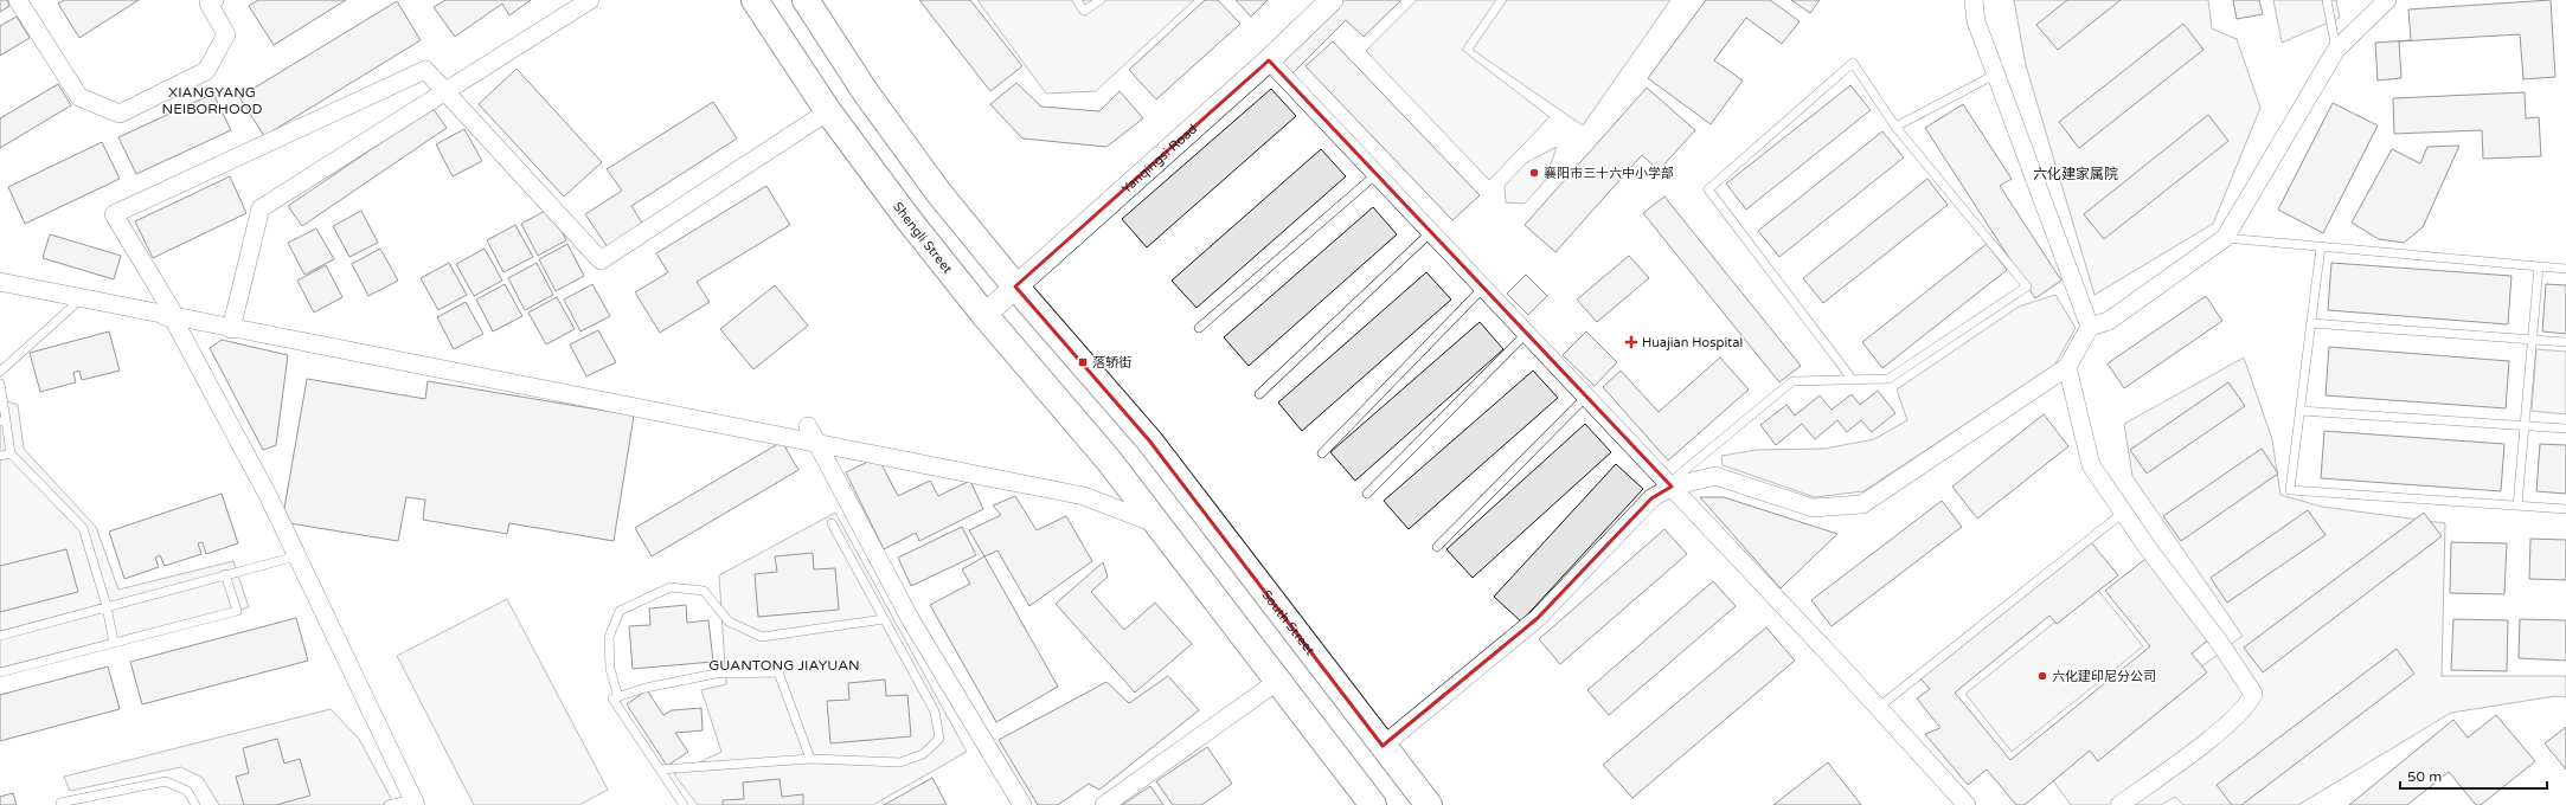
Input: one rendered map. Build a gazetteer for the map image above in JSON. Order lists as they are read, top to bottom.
{
  "streets": {
    "highway": ["Shengli Street", "South Street"],
    "street": ["Yanqingsi Road"]
  },
  "crossings": [
    ["Yanqingsi Road", "Shengli Street"],
    ["Yanqingsi Road", "South Street"]
  ],
  "districts": ["XIANGYANG NEIBORHOOD", "六化建家属院", "GUANTONG JIAYUAN"],
  "places": {
    "other": ["襄阳市三十六中小学部", "六化建印尼分公司"],
    "health": ["Huajian Hospital"],
    "transit": ["落轿街"]
  },
  "scale_bar": "50 m"
}
